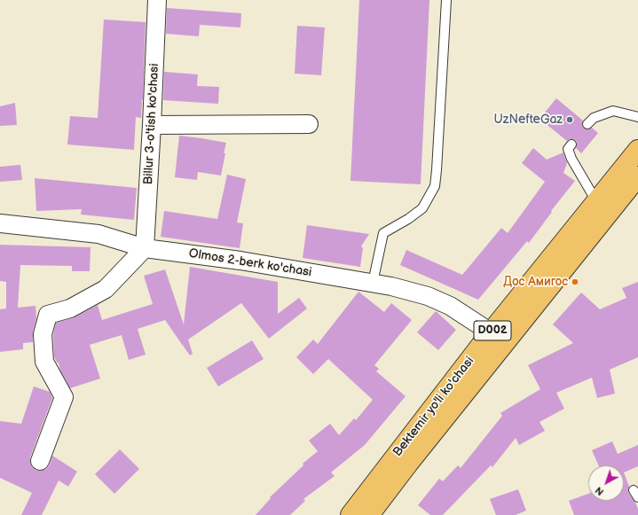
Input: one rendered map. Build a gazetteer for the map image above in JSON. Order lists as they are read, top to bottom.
{
  "streets": {
    "highway": ["D002", "Bektemir yo'li ko'chasi"],
    "street": ["Billur 3-o'tish ko'chasi", "Olmos 2-berk ko'chasi"]
  },
  "crossings": [
    ["Billur 3-o'tish ko'chasi", "Olmos 2-berk ko'chasi"],
    ["Olmos 2-berk ko'chasi", "Bektemir yo'li ko'chasi"]
  ],
  "places": ["UzNefteGaz", "Дос Амигос"],
  "north": "bottom left"
}
